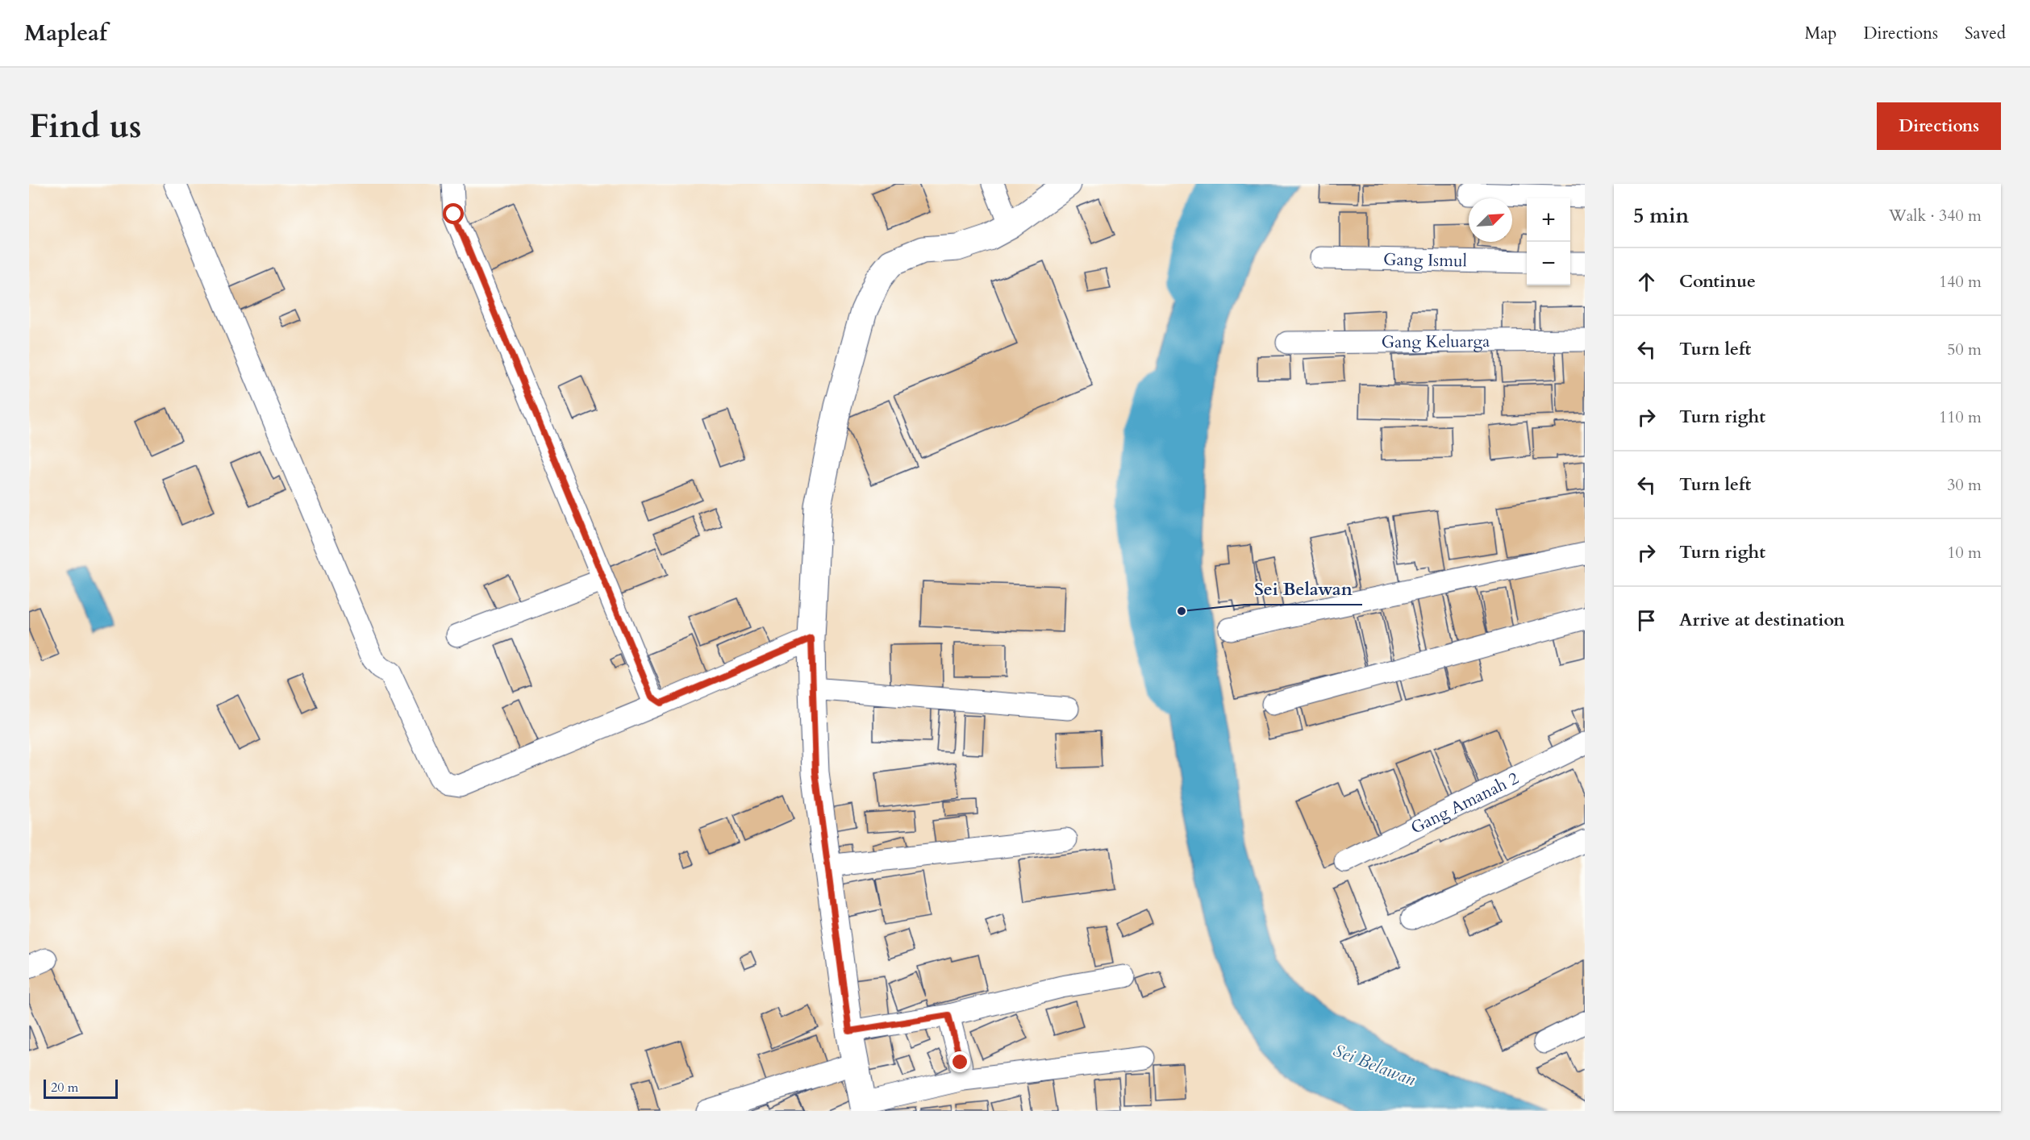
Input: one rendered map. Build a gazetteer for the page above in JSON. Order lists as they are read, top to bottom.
{
  "streets": {
    "street": ["Gang Ismul", "Gang Keluarga", "Gang Amanah 2"]
  },
  "water": ["Sei Belawan"],
  "places": ["Sei Belawan"],
  "scale_bar": "20 m",
  "north": "top right",
  "page": {
    "header": "Mapleaf",
    "nav": ["Map", "Directions", "Saved"],
    "buttons": "Directions",
    "title": "Find us",
    "heading": ["5 min", "Walk · 340 m"],
    "map_buttons": ["+", "−"],
    "list": [
      ["Continue", "140 m"],
      ["Turn left", "50 m"],
      ["Turn right", "110 m"],
      ["Turn left", "30 m"],
      ["Turn right", "10 m"],
      "Arrive at destination"
    ],
    "scale": "20 m"
  }
}
